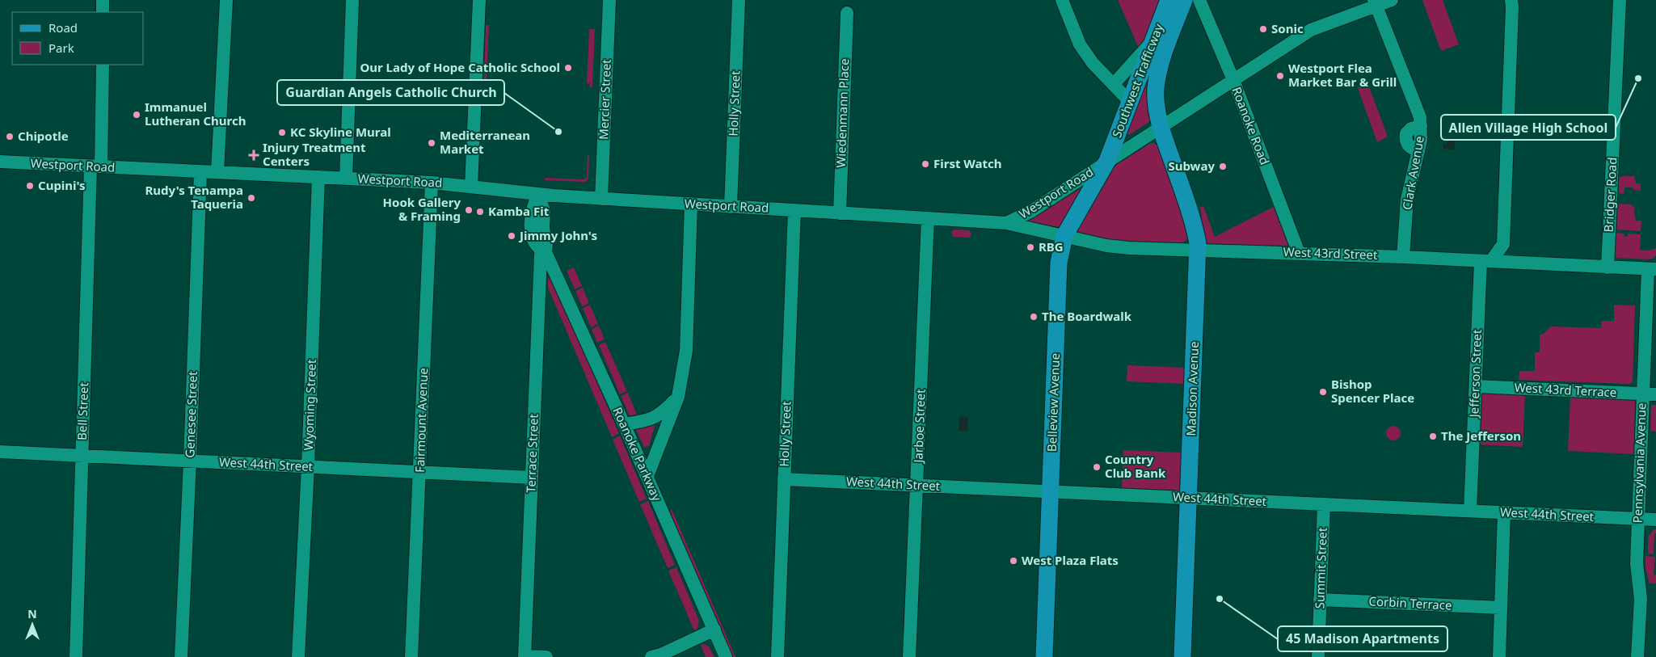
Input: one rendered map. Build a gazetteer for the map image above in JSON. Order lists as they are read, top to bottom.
{
  "streets": {
    "main road": ["Southwest Trafficway", "Madison Avenue", "Belleview Avenue"],
    "street": [
      "Mercier Street",
      "Holly Street",
      "Wiedenmann Place",
      "Roanoke Road",
      "Westport Road",
      "Clark Avenue",
      "Bridger Road",
      "West 43rd Street",
      "Jefferson Street",
      "West 43rd Terrace",
      "Wyoming Street",
      "Bell Street",
      "Genesee Street",
      "Fairmount Avenue",
      "Jarboe Street",
      "Terrace Street",
      "Roanoke Parkway",
      "Pennsylvania Avenue",
      "West 44th Street",
      "Summit Street",
      "Corbin Terrace"
    ]
  },
  "crossings": [
    ["Southwest Trafficway", "Westport Road"],
    ["Southwest Trafficway", "Madison Avenue"],
    ["Southwest Trafficway", "Belleview Avenue"],
    ["Mercier Street", "Westport Road"],
    ["Holly Street", "Westport Road"],
    ["Holly Street", "West 44th Street"],
    ["Wiedenmann Place", "Westport Road"],
    ["Roanoke Road", "Westport Road"],
    ["Roanoke Road", "West 43rd Street"],
    ["Westport Road", "Clark Avenue"],
    ["Westport Road", "West 43rd Street"],
    ["Westport Road", "Madison Avenue"],
    ["Westport Road", "Belleview Avenue"],
    ["Westport Road", "Wyoming Street"],
    ["Westport Road", "Bell Street"],
    ["Westport Road", "Genesee Street"],
    ["Westport Road", "Fairmount Avenue"],
    ["Westport Road", "Jarboe Street"],
    ["Westport Road", "Roanoke Parkway"],
    ["Clark Avenue", "West 43rd Street"],
    ["Bridger Road", "West 43rd Street"],
    ["West 43rd Street", "Jefferson Street"],
    ["West 43rd Street", "Madison Avenue"],
    ["West 43rd Street", "Belleview Avenue"],
    ["West 43rd Street", "Pennsylvania Avenue"],
    ["Jefferson Street", "West 43rd Terrace"],
    ["Jefferson Street", "West 44th Street"],
    ["Madison Avenue", "West 44th Street"],
    ["West 43rd Terrace", "Pennsylvania Avenue"],
    ["Belleview Avenue", "West 44th Street"],
    ["Wyoming Street", "West 44th Street"],
    ["Bell Street", "West 44th Street"],
    ["Genesee Street", "West 44th Street"],
    ["Fairmount Avenue", "West 44th Street"],
    ["Jarboe Street", "West 44th Street"],
    ["Terrace Street", "Roanoke Parkway"],
    ["Terrace Street", "West 44th Street"],
    ["Pennsylvania Avenue", "West 44th Street"],
    ["West 44th Street", "Summit Street"],
    ["Summit Street", "Corbin Terrace"]
  ],
  "places": {
    "other": [
      "Sonic",
      "Our Lady of Hope Catholic School",
      "Westport Flea Market Bar & Grill",
      "Allen Village High School",
      "Immanuel Lutheran Church",
      "Guardian Angels Catholic Church",
      "KC Skyline Mural",
      "Chipotle",
      "Mediterranean Market",
      "First Watch",
      "Subway",
      "Cupini's",
      "Rudy's Tenampa Taqueria",
      "Hook Gallery & Framing",
      "Kamba Fit",
      "Jimmy John's",
      "RBG",
      "The Boardwalk",
      "Bishop Spencer Place",
      "The Jefferson",
      "Country Club Bank",
      "West Plaza Flats",
      "45 Madison Apartments"
    ],
    "health": ["Injury Treatment Centers"]
  },
  "legend": ["Road", "Park"],
  "north": "top"
}
